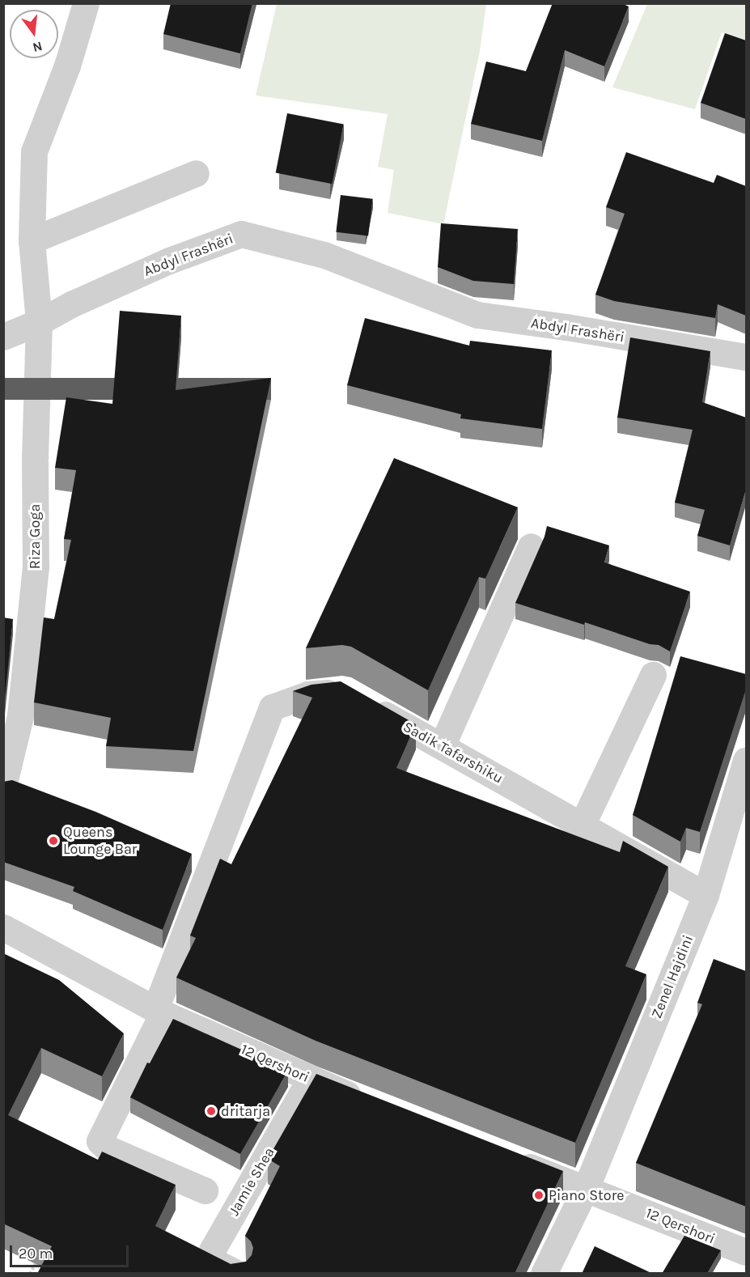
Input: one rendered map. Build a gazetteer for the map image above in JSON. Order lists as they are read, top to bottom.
{
  "streets": {
    "street": [
      "Abdyl Frashëri",
      "Riza Goga",
      "Sadik Tafarshiku",
      "Zenel Hajdini",
      "12 Qershori",
      "Jamie Shea"
    ]
  },
  "crossings": [
    ["Abdyl Frashëri", "Riza Goga"],
    ["Sadik Tafarshiku", "Zenel Hajdini"],
    ["Sadik Tafarshiku", "12 Qershori"],
    ["Zenel Hajdini", "12 Qershori"],
    ["12 Qershori", "Jamie Shea"]
  ],
  "places": ["Queens Lounge Bar", "dritarja", "Piano Store"],
  "scale_bar": "20 m",
  "north": "bottom"
}
